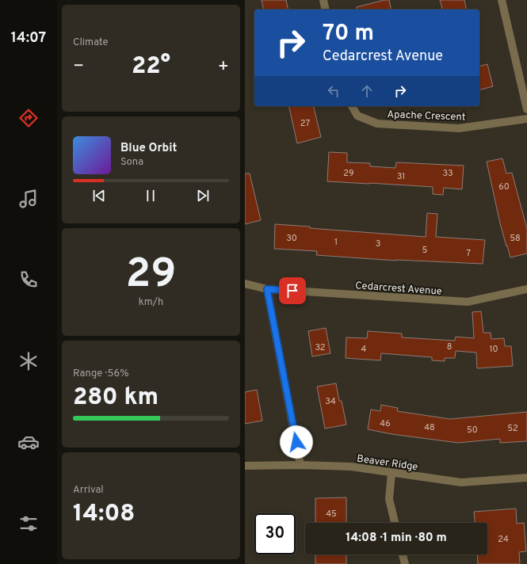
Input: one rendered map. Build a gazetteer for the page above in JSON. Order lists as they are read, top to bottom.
{
  "streets": {
    "street": ["Apache Crescent", "Cedarcrest Avenue", "Beaver Ridge"]
  },
  "house_numbers": [
    "27",
    "29",
    "33",
    "31",
    "60",
    "30",
    "58",
    "1",
    "3",
    "5",
    "7",
    "8",
    "32",
    "4",
    "10",
    "34",
    "46",
    "48",
    "52",
    "50",
    "45",
    "24"
  ],
  "page": {
    "tabs": "14:07",
    "tile": [
      "Climate",
      ["29", "km/h"],
      ["Range · 56%", "280 km"],
      ["Arrival", "14:08"]
    ],
    "turn": ["70 m", "Cedarcrest Avenue"],
    "heat": ["−", "22°", "+"],
    "song": ["Blue Orbit", "Sona"],
    "limit": "30",
    "trip": "14:08 · 1 min · 80 m"
  }
}
